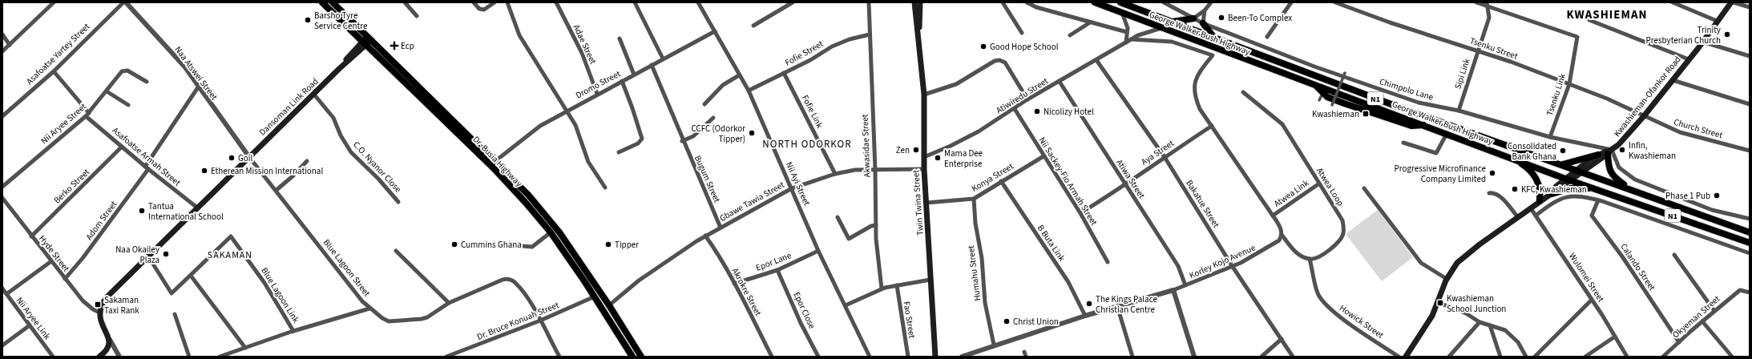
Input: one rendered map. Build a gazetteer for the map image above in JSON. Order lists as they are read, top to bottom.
{
  "streets": {
    "highway": ["George Walker Bush Highway", "N1", "Dr. Busia Highway"],
    "main road": ["Kwashieman-Ofankor Road", "Dansoman Link Road", "Twin Twina Street"],
    "street": [
      "Adae Street",
      "Tsenku Street",
      "Fofie Street",
      "Asafoatse Yartey Street",
      "Naa Atswei Street",
      "Sipi Link",
      "Dromo Street",
      "Chimpolo Lane",
      "Tsenku Link",
      "Atiwiredu Street",
      "Fofie Link",
      "Nii Aryee Street",
      "Church Street",
      "Akwasidae Street",
      "Aya Street",
      "Asafoatse Armah Street",
      "C.O. Nyanor Close",
      "Konya Street",
      "Bugum Street",
      "Atiwa Street",
      "Nii Sackey-Fio Armah Street",
      "Nii Ayi Street",
      "Berko Street",
      "Atwea Loop",
      "Atwea Link",
      "Gbawe Tawia Street",
      "Bakatue Street",
      "Adom Street",
      "B Buta Link",
      "Hyde Street",
      "Epor Lane",
      "Korley Kojo Avenue",
      "Calando Street",
      "Blue Lagoon Street",
      "Humahu Street",
      "Wulomei Street",
      "Akrokre Street",
      "Blue Lagoon Link",
      "Epor Close",
      "Okyeman Street",
      "Nii Aryee Link",
      "Fao Street",
      "Dr. Bruce Konuah Street",
      "Howick Street"
    ]
  },
  "crossings": [
    ["George Walker Bush Highway", "Atiwiredu Street"],
    ["George Walker Bush Highway", "Kwashieman-Ofankor Road"],
    ["Adae Street", "Dromo Street"],
    ["Tsenku Street", "Sipi Link"],
    ["Tsenku Street", "Tsenku Link"],
    ["Tsenku Street", "Kwashieman-Ofankor Road"],
    ["Tsenku Street", "Church Street"],
    ["Fofie Street", "Fofie Link"],
    ["Fofie Street", "Akwasidae Street"],
    ["Fofie Street", "Nii Ayi Street"],
    ["Asafoatse Yartey Street", "Naa Atswei Street"],
    ["Asafoatse Yartey Street", "Asafoatse Armah Street"],
    ["Naa Atswei Street", "Dansoman Link Road"],
    ["Naa Atswei Street", "Adom Street"],
    ["Naa Atswei Street", "Blue Lagoon Street"],
    ["Sipi Link", "Chimpolo Lane"],
    ["Sipi Link", "Tsenku Link"],
    ["Dromo Street", "Dr. Busia Highway"],
    ["Dromo Street", "Bugum Street"],
    ["Dromo Street", "Nii Ayi Street"],
    ["Chimpolo Lane", "Tsenku Link"],
    ["Chimpolo Lane", "Kwashieman-Ofankor Road"],
    ["Atiwiredu Street", "Atiwa Street"],
    ["Atiwiredu Street", "Nii Sackey-Fio Armah Street"],
    ["Atiwiredu Street", "Twin Twina Street"],
    ["Atiwiredu Street", "Bakatue Street"],
    ["Kwashieman-Ofankor Road", "Church Street"],
    ["Kwashieman-Ofankor Road", "Wulomei Street"],
    ["Dansoman Link Road", "Asafoatse Armah Street"],
    ["Dansoman Link Road", "Dr. Busia Highway"],
    ["Dansoman Link Road", "C.O. Nyanor Close"],
    ["Dansoman Link Road", "Hyde Street"],
    ["Dansoman Link Road", "Blue Lagoon Street"],
    ["Fofie Link", "Gbawe Tawia Street"],
    ["Nii Aryee Street", "Asafoatse Armah Street"],
    ["Akwasidae Street", "Gbawe Tawia Street"],
    ["Aya Street", "Atiwa Street"],
    ["Aya Street", "Nii Sackey-Fio Armah Street"],
    ["Aya Street", "Bakatue Street"],
    ["Asafoatse Armah Street", "Berko Street"],
    ["Asafoatse Armah Street", "Adom Street"],
    ["Dr. Busia Highway", "Gbawe Tawia Street"],
    ["Dr. Busia Highway", "Dr. Bruce Konuah Street"],
    ["Konya Street", "Nii Sackey-Fio Armah Street"],
    ["Konya Street", "Twin Twina Street"],
    ["Konya Street", "B Buta Link"],
    ["Konya Street", "Humahu Street"],
    ["Bugum Street", "Gbawe Tawia Street"],
    ["Atiwa Street", "Korley Kojo Avenue"],
    ["Nii Ayi Street", "Gbawe Tawia Street"],
    ["Nii Ayi Street", "Epor Lane"],
    ["Berko Street", "Hyde Street"],
    ["Atwea Loop", "Atwea Link"],
    ["Atwea Loop", "Korley Kojo Avenue"],
    ["Atwea Loop", "Howick Street"],
    ["Atwea Link", "Korley Kojo Avenue"],
    ["Atwea Link", "Howick Street"],
    ["Gbawe Tawia Street", "Twin Twina Street"],
    ["Gbawe Tawia Street", "Akrokre Street"],
    ["Bakatue Street", "Korley Kojo Avenue"],
    ["Adom Street", "Hyde Street"],
    ["B Buta Link", "Korley Kojo Avenue"],
    ["Epor Lane", "Akrokre Street"],
    ["Epor Lane", "Epor Close"],
    ["Korley Kojo Avenue", "Humahu Street"],
    ["Korley Kojo Avenue", "Howick Street"],
    ["Calando Street", "Okyeman Street"],
    ["Blue Lagoon Street", "Blue Lagoon Link"]
  ],
  "districts": ["KWASHIEMAN", "NORTH ODORKOR", "SAKAMAN"],
  "places": {
    "other": [
      "Been-To Complex",
      "Barsho Tyre Service Centre",
      "Trinity Presbyterian Church",
      "Good Hope School",
      "Nicolizy Hotel",
      "CCFC (Odorkor Tipper)",
      "Zen",
      "Infin, Kwashieman",
      "Consolidated Bank Ghana",
      "Goil",
      "Mama Dee Enterprise",
      "Etherean Mission International",
      "Progressive Microfinance Company Limited",
      "KFC, Kwashieman",
      "Phase 1 Pub",
      "Tantua International School",
      "Cummins Ghana",
      "Tipper",
      "Naa Okailey Plaza",
      "The Kings Palace Christian Centre",
      "Christ Union"
    ],
    "health": ["Ecp"],
    "transit": ["Kwashieman", "Kwashieman School Junction", "Sakaman Taxi Rank"]
  }
}
